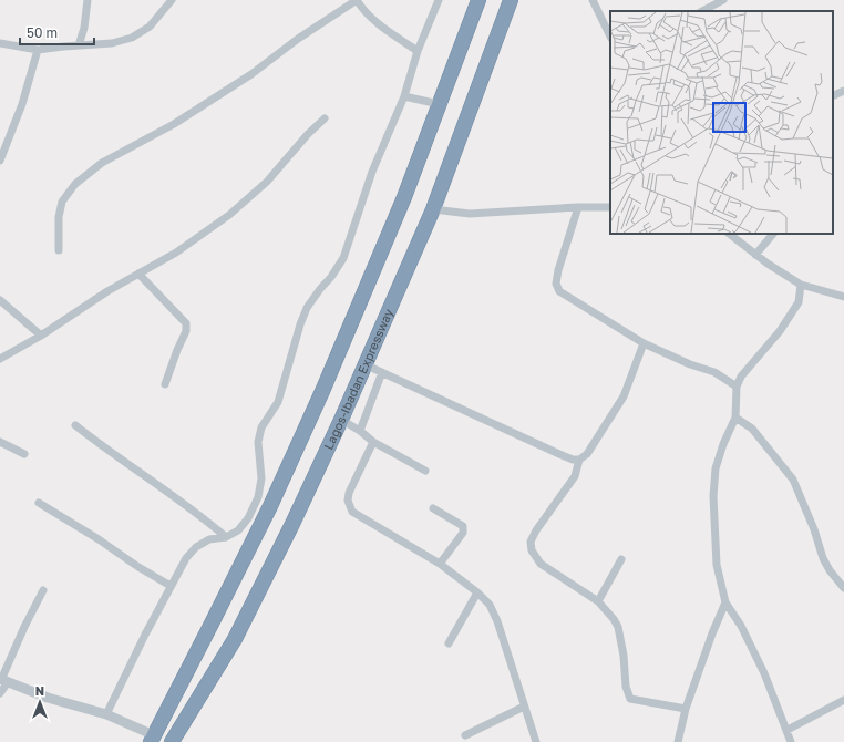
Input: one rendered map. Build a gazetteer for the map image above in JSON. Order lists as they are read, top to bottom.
{
  "streets": {
    "highway": ["Lagos-Ibadan Expressway"]
  },
  "scale_bar": "50 m",
  "north": "top"
}
